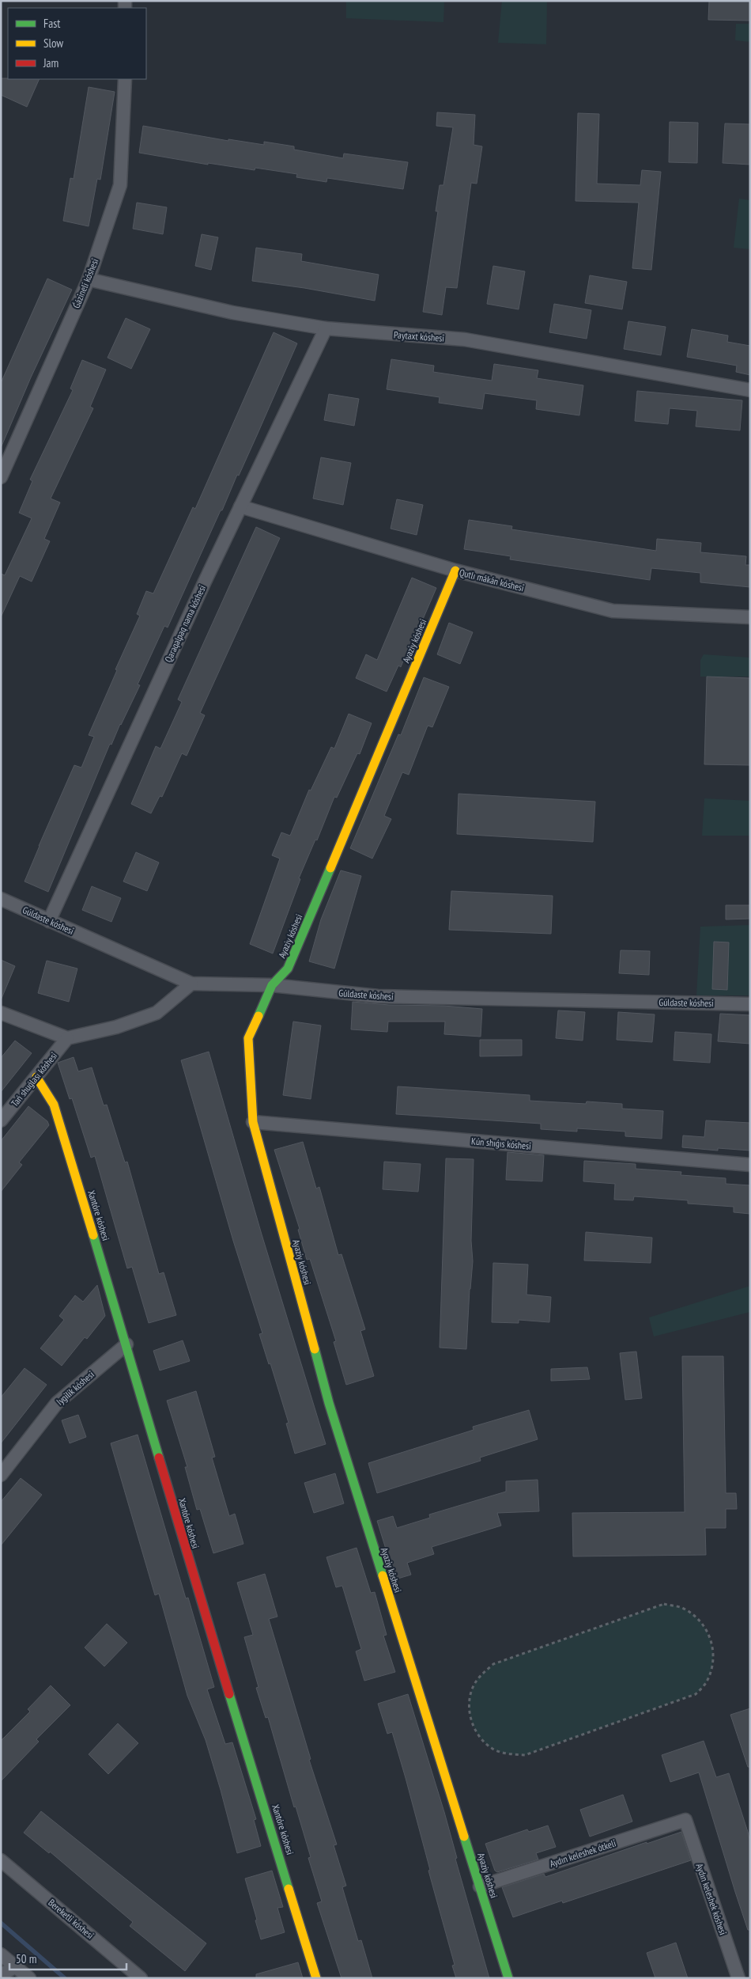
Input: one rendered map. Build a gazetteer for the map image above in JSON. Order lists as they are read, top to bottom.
{
  "streets": {
    "street": [
      "Ǵázineli kóshesi",
      "Paytaxt kóshesi",
      "Qutlı mákán kóshesi",
      "Qaraqalpaq nama kóshesi",
      "Ayaziy kóshesi",
      "Gúldaste kóshesi",
      "Tań shuǵlası kóshesi",
      "Kún shıǵıs kóshesi",
      "Xantóre kóshesi",
      "Iygilik kóshesi",
      "Aydın keleshek ótkeli",
      "Aydın keleshek kóshesi",
      "Bereketli kóshesi"
    ]
  },
  "crossings": [
    ["Ǵázineli kóshesi", "Paytaxt kóshesi"],
    ["Paytaxt kóshesi", "Qaraqalpaq nama kóshesi"],
    ["Qutlı mákán kóshesi", "Qaraqalpaq nama kóshesi"],
    ["Qutlı mákán kóshesi", "Ayaziy kóshesi"],
    ["Qaraqalpaq nama kóshesi", "Gúldaste kóshesi"],
    ["Ayaziy kóshesi", "Gúldaste kóshesi"],
    ["Ayaziy kóshesi", "Kún shıǵıs kóshesi"],
    ["Ayaziy kóshesi", "Aydın keleshek ótkeli"],
    ["Tań shuǵlası kóshesi", "Xantóre kóshesi"],
    ["Xantóre kóshesi", "Iygilik kóshesi"],
    ["Aydın keleshek ótkeli", "Aydın keleshek kóshesi"]
  ],
  "legend": ["Fast", "Slow", "Jam"],
  "scale_bar": "50 m"
}
